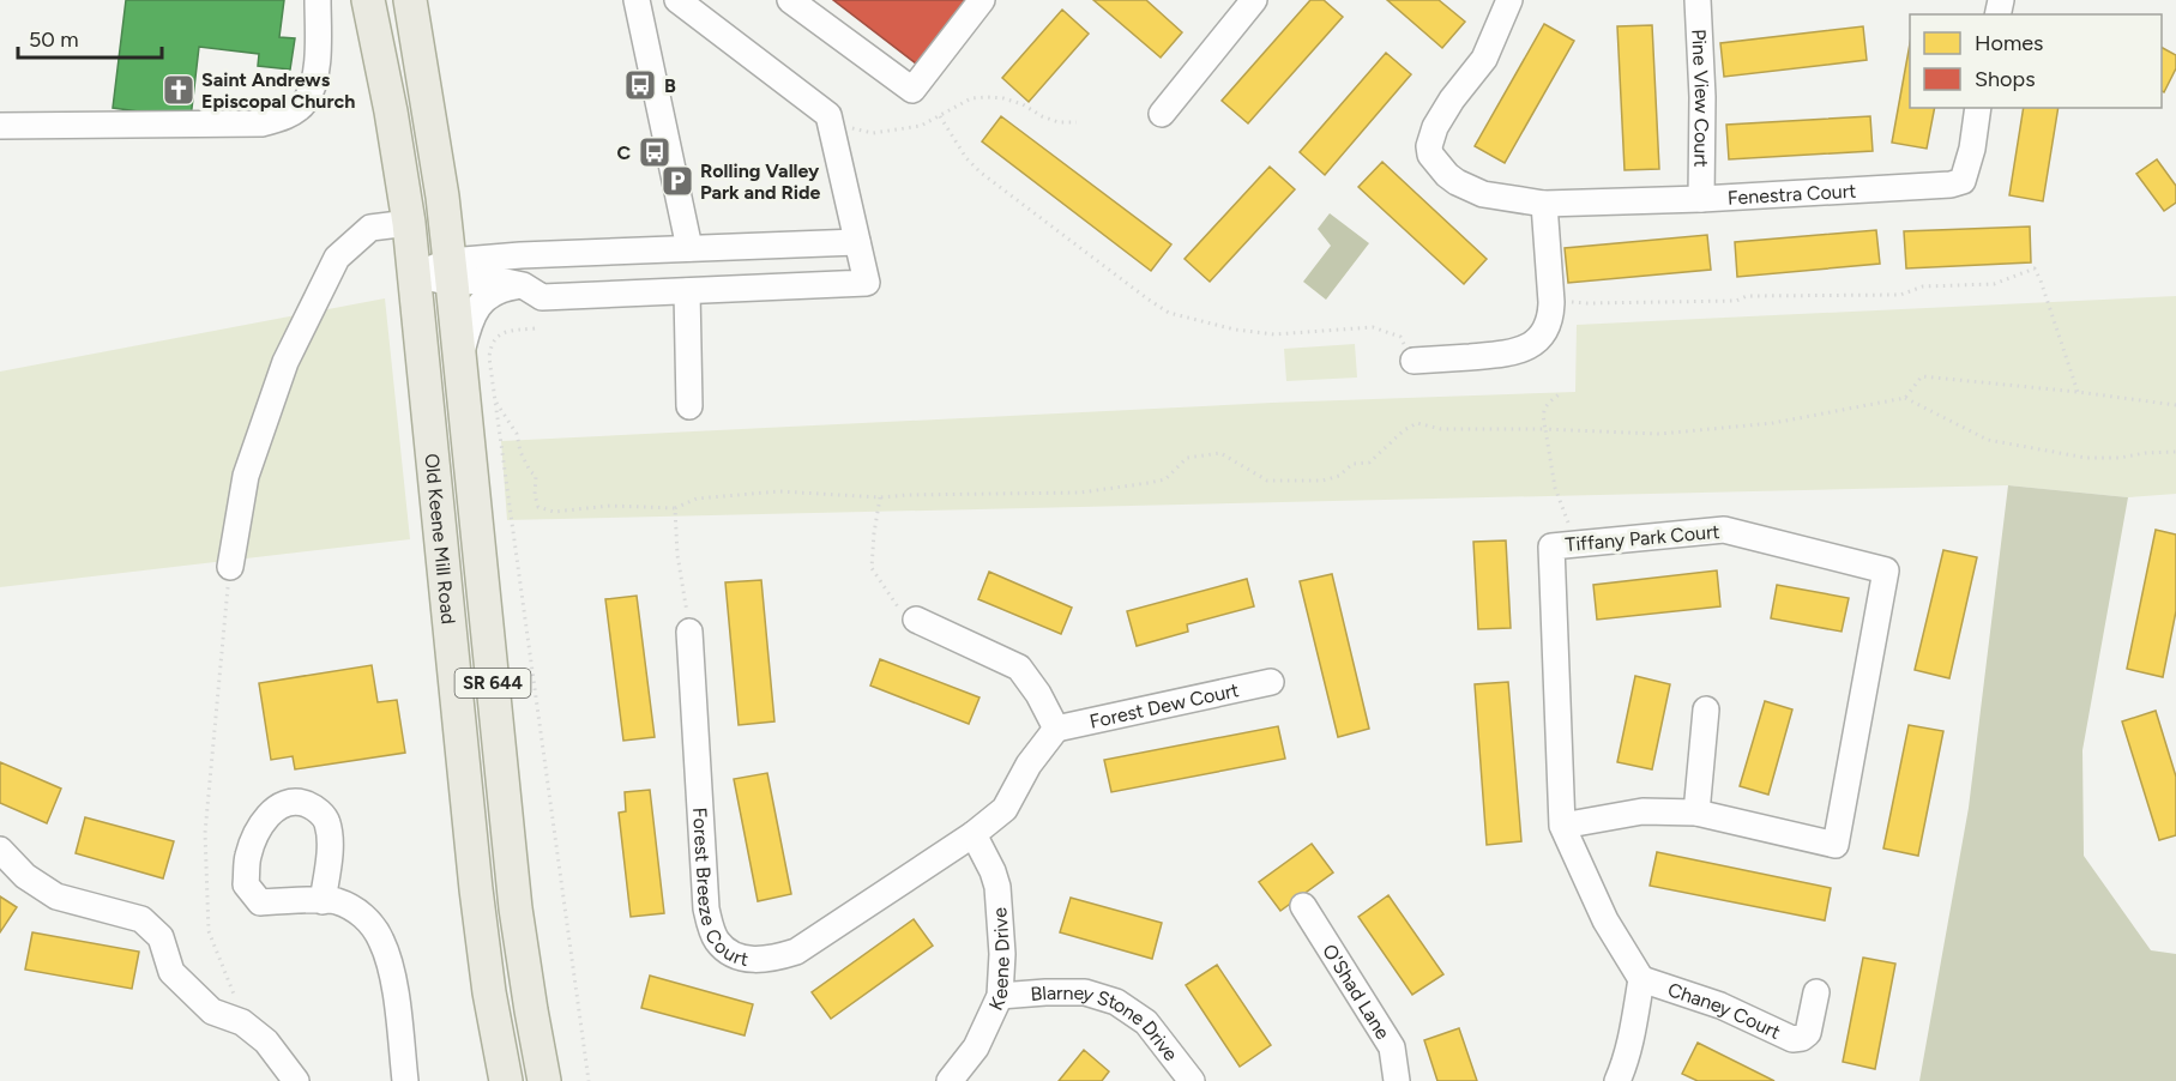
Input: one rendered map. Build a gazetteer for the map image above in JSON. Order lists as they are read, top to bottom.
{
  "streets": {
    "main road": ["Old Keene Mill Road", "SR 644"],
    "street": [
      "Pine View Court",
      "Fenestra Court",
      "Tiffany Park Court",
      "Forest Dew Court",
      "Forest Breeze Court",
      "Keene Drive",
      "O'Shad Lane",
      "Chaney Court",
      "Blarney Stone Drive"
    ]
  },
  "crossings": [
    ["Pine View Court", "Fenestra Court"],
    ["Tiffany Park Court", "Chaney Court"],
    ["Forest Breeze Court", "Keene Drive"],
    ["Keene Drive", "Blarney Stone Drive"]
  ],
  "places": {
    "bus stop": ["B", "C"],
    "church": ["Saint Andrews Episcopal Church"],
    "parking": ["Rolling Valley Park and Ride"]
  },
  "legend": ["Homes", "Shops"],
  "scale_bar": "50 m"
}
